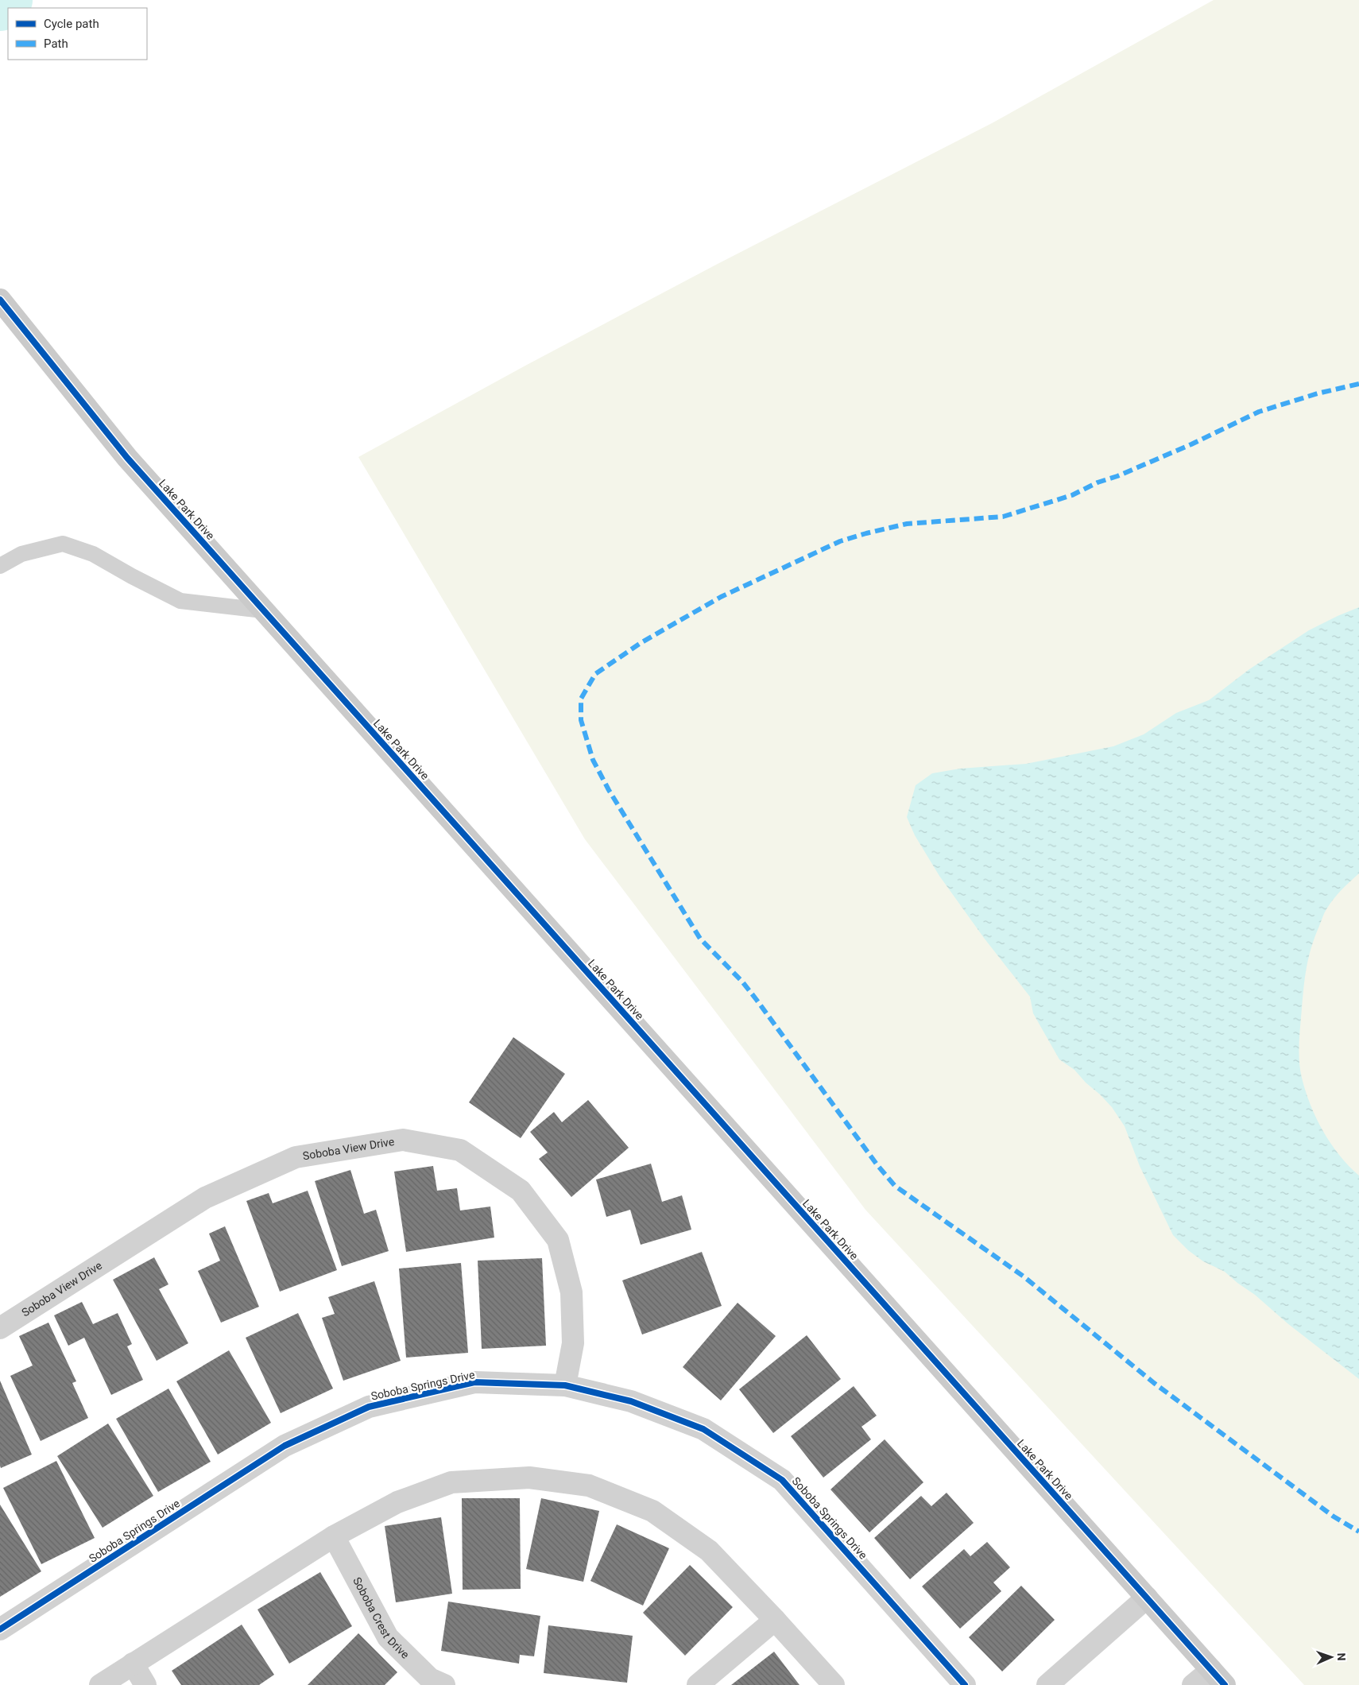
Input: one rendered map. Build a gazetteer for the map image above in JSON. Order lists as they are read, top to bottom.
{
  "streets": {
    "street": [
      "Lake Park Drive",
      "Soboba View Drive",
      "Soboba Springs Drive",
      "Soboba Crest Drive"
    ]
  },
  "crossings": [
    ["Soboba View Drive", "Soboba Springs Drive"]
  ],
  "legend": ["Cycle path", "Path"],
  "north": "right"
}
